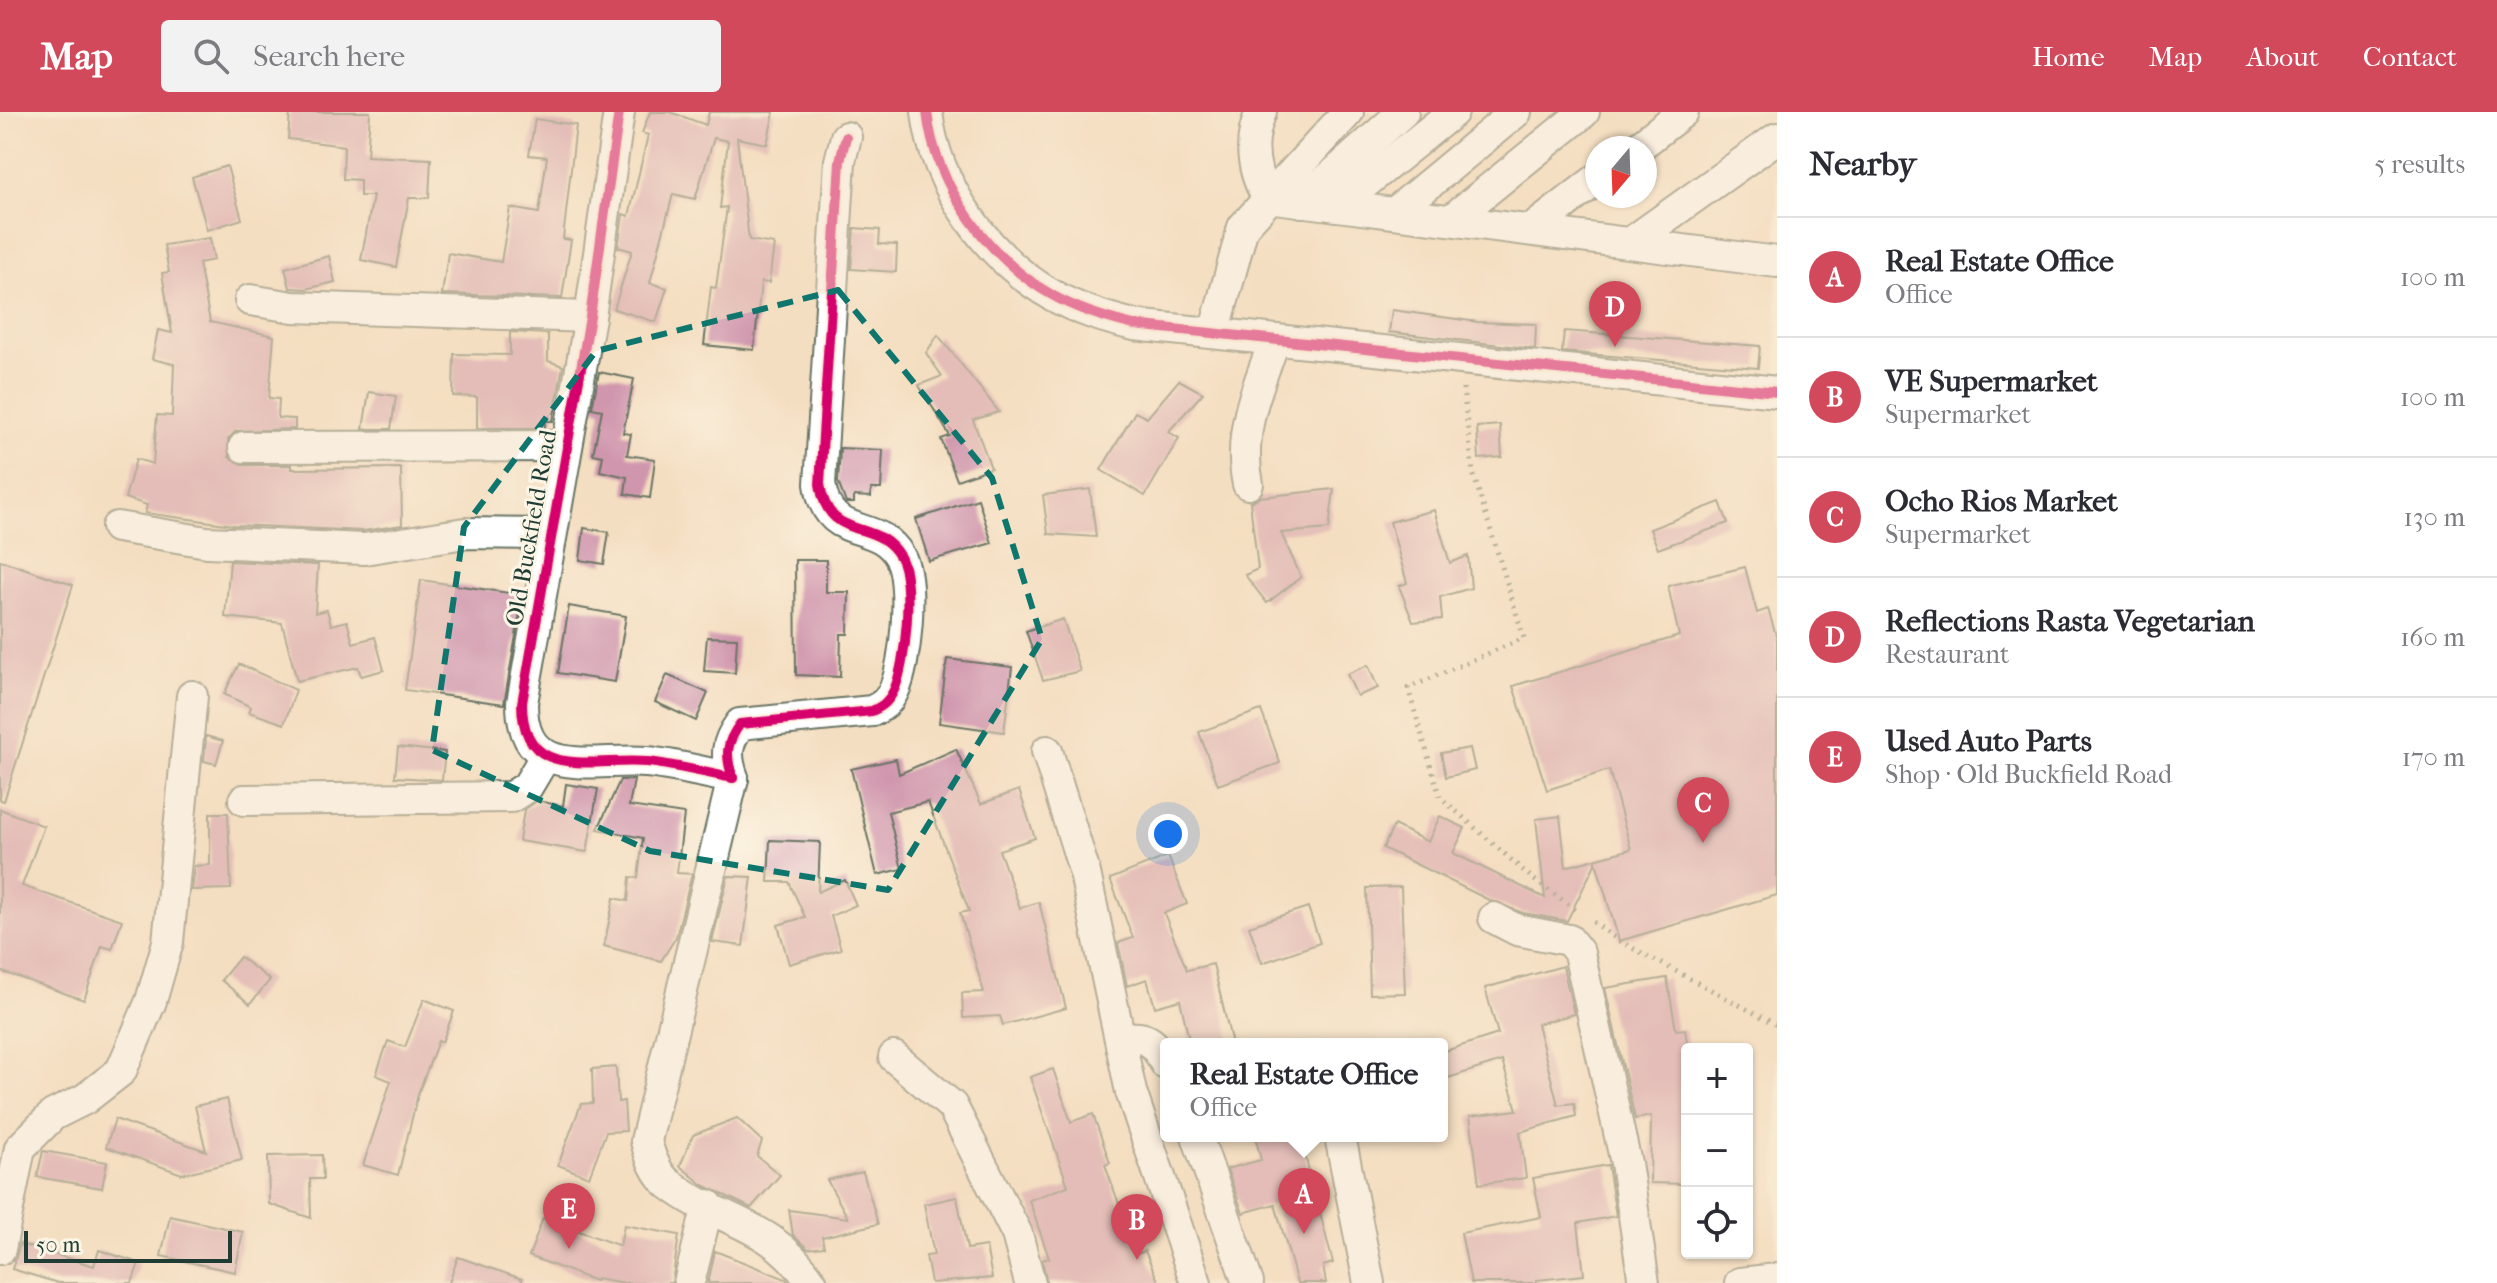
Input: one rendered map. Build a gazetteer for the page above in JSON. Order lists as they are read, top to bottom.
{
  "streets": {
    "street": ["Old Buckfield Road"]
  },
  "scale_bar": "50 m",
  "north": "bottom",
  "page": {
    "header": "Map",
    "search": "Search here",
    "nav": [
      "Home",
      "Map",
      "About",
      "Contact"
    ],
    "heading": ["Nearby", "5 results"],
    "list": [
      {
        "mark": "A",
        "name": "Real Estate Office",
        "note": "Office",
        "value": "100 m"
      },
      {
        "mark": "B",
        "name": "VE Supermarket",
        "note": "Supermarket",
        "value": "100 m"
      },
      {
        "mark": "C",
        "name": "Ocho Rios Market",
        "note": "Supermarket",
        "value": "130 m"
      },
      {
        "mark": "D",
        "name": "Reflections Rasta Vegetarian",
        "note": "Restaurant",
        "value": "160 m"
      },
      {
        "mark": "E",
        "name": "Used Auto Parts",
        "note": "Shop · Old Buckfield Road",
        "value": "170 m"
      }
    ],
    "pins": [
      "D",
      "C",
      "A",
      "E",
      "B"
    ],
    "popup": ["Real Estate Office", "Office"],
    "map_buttons": ["+", "−"],
    "scale": "50 m"
  }
}
